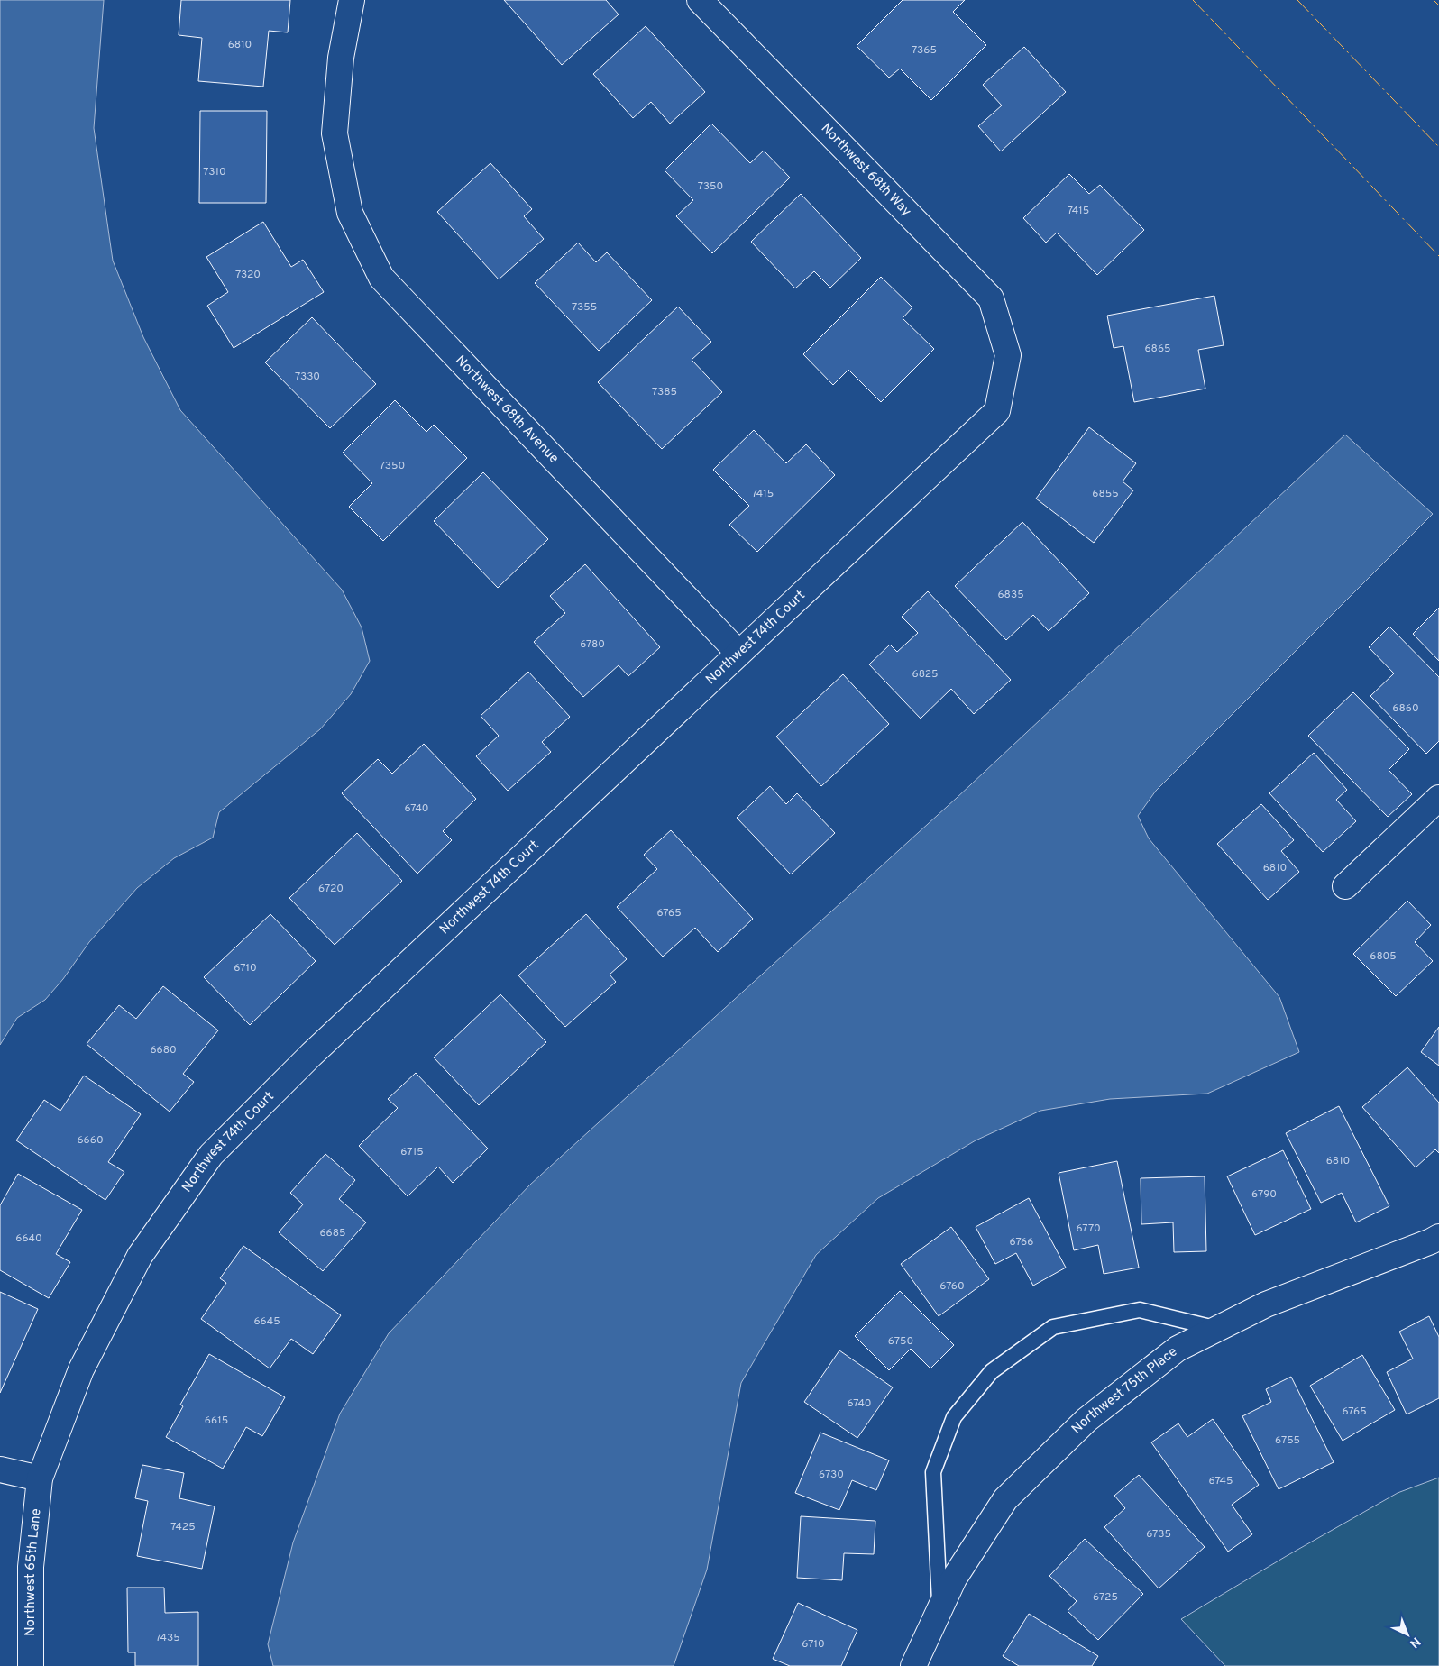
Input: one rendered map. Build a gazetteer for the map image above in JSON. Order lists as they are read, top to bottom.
{
  "streets": {
    "street": [
      "Northwest 68th Way",
      "Northwest 68th Avenue",
      "Northwest 74th Court",
      "Northwest 75th Place",
      "Northwest 65th Lane"
    ]
  },
  "crossings": [
    ["Northwest 68th Way", "Northwest 74th Court"],
    ["Northwest 68th Avenue", "Northwest 74th Court"],
    ["Northwest 74th Court", "Northwest 65th Lane"]
  ],
  "house_numbers": [
    "6810",
    "7365",
    "7310",
    "7350",
    "7415",
    "7320",
    "7355",
    "6865",
    "7330",
    "7385",
    "7350",
    "7415",
    "6855",
    "6835",
    "6780",
    "6825",
    "6860",
    "6740",
    "6810",
    "6720",
    "6765",
    "6805",
    "6710",
    "6680",
    "6660",
    "6715",
    "6810",
    "6790",
    "6770",
    "6685",
    "6640",
    "6766",
    "6760",
    "6645",
    "6750",
    "6740",
    "6765",
    "6615",
    "6755",
    "6730",
    "6745",
    "7425",
    "6735",
    "6725",
    "7435",
    "6710"
  ],
  "north": "bottom right"
}
